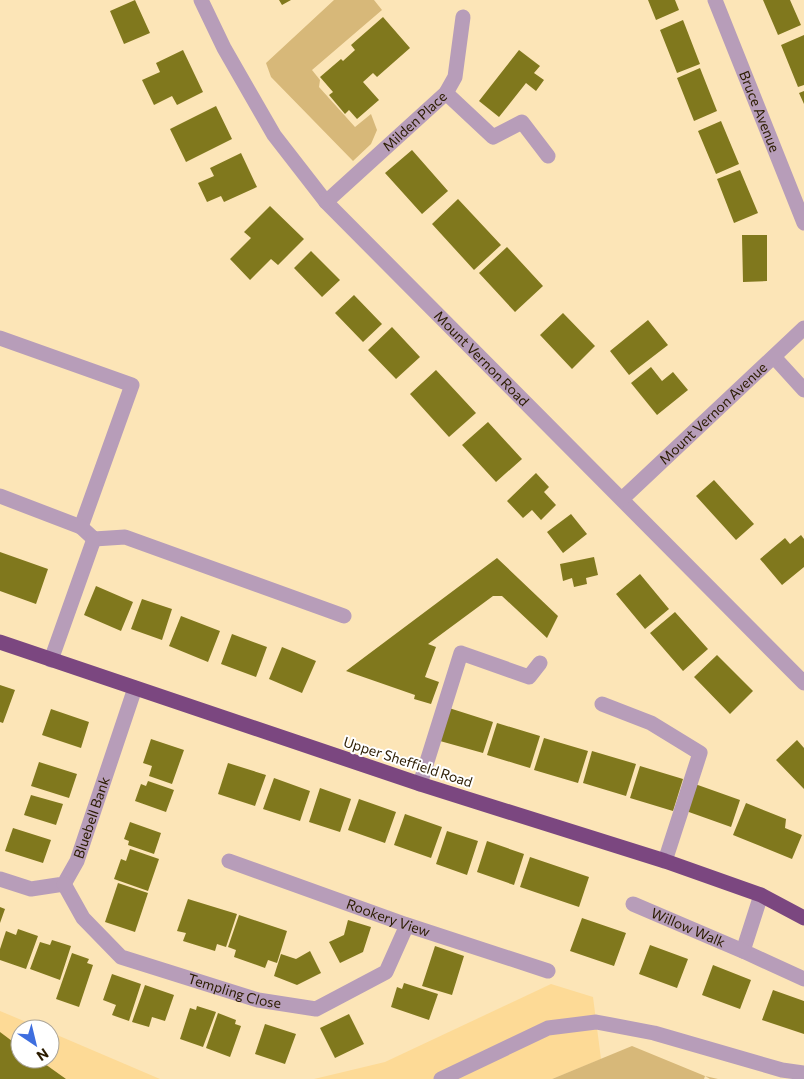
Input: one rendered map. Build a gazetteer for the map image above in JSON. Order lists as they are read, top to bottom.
{
  "streets": {
    "highway": ["Upper Sheffield Road"],
    "street": [
      "Bruce Avenue",
      "Milden Place",
      "Mount Vernon Road",
      "Mount Vernon Avenue",
      "Bluebell Bank",
      "Rookery View",
      "Willow Walk",
      "Templing Close"
    ]
  },
  "crossings": [
    ["Milden Place", "Mount Vernon Road"],
    ["Mount Vernon Road", "Mount Vernon Avenue"],
    ["Upper Sheffield Road", "Bluebell Bank"],
    ["Upper Sheffield Road", "Willow Walk"],
    ["Bluebell Bank", "Templing Close"],
    ["Rookery View", "Templing Close"]
  ],
  "north": "bottom right"
}
